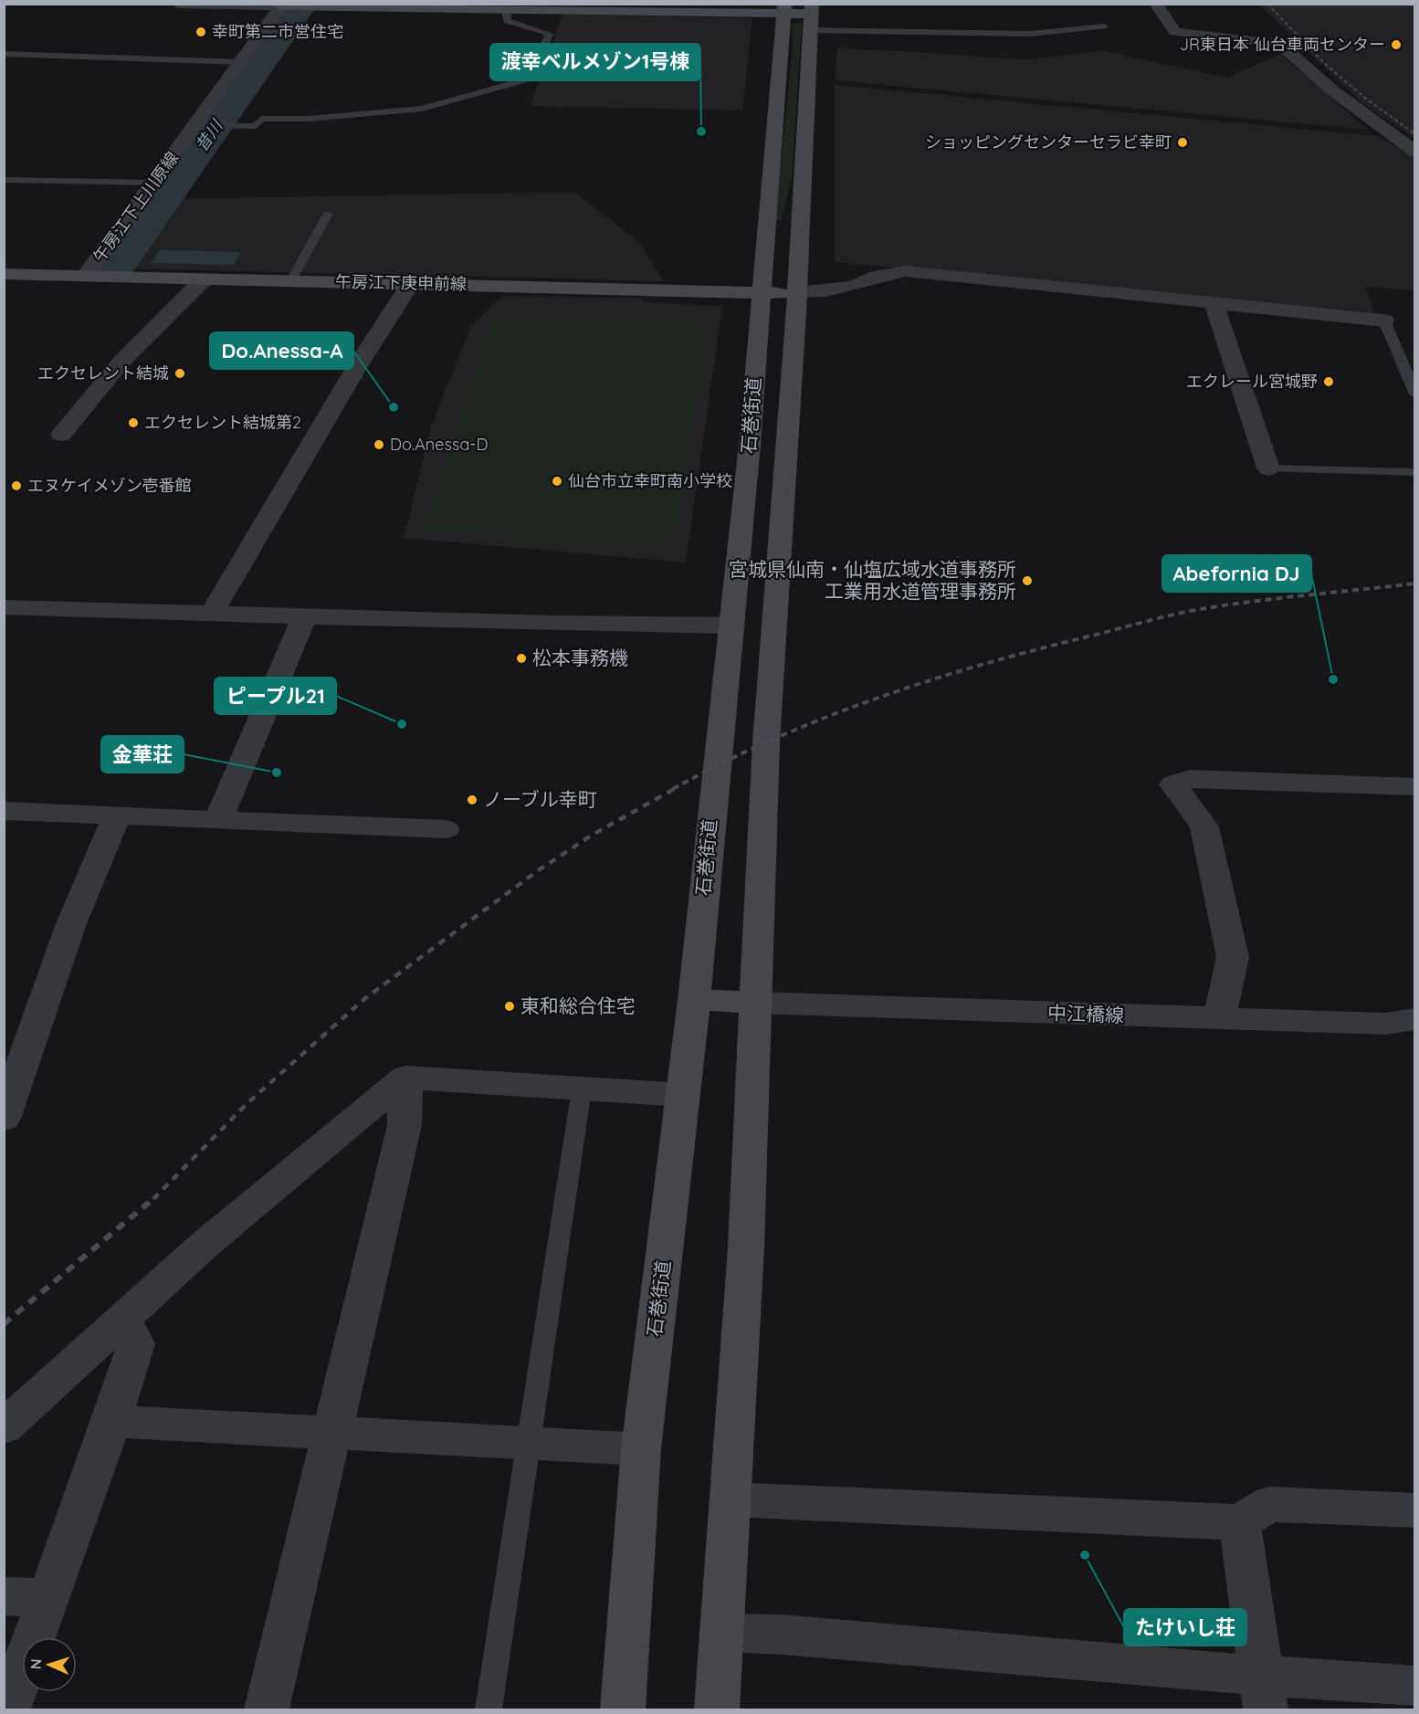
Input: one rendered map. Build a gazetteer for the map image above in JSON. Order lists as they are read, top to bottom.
{
  "streets": {
    "street": [
      "午房江下上川原線",
      "午房江下庚申前線",
      "石巻街道",
      "中江橋線"
    ]
  },
  "crossings": [
    ["午房江下上川原線", "午房江下庚申前線"],
    ["午房江下庚申前線", "石巻街道"],
    ["石巻街道", "中江橋線"]
  ],
  "water": ["昔川"],
  "places": [
    "幸町第二市営住宅",
    "JR東日本 仙台車両センター",
    "渡幸ベルメゾン1号棟",
    "ショッピングセンターセラビ幸町",
    "エクセレント結城",
    "エクレール宮城野",
    "Do.Anessa-A",
    "エクセレント結城第2",
    "Do.Anessa-D",
    "仙台市立幸町南小学校",
    "エヌケイメゾン壱番館",
    "宮城県仙南・仙塩広域水道事務所 工業用水道管理事務所",
    "松本事務機",
    "Abefornia DJ",
    "ピープル21",
    "金華荘",
    "ノーブル幸町",
    "東和総合住宅",
    "たけいし荘"
  ],
  "north": "left"
}
